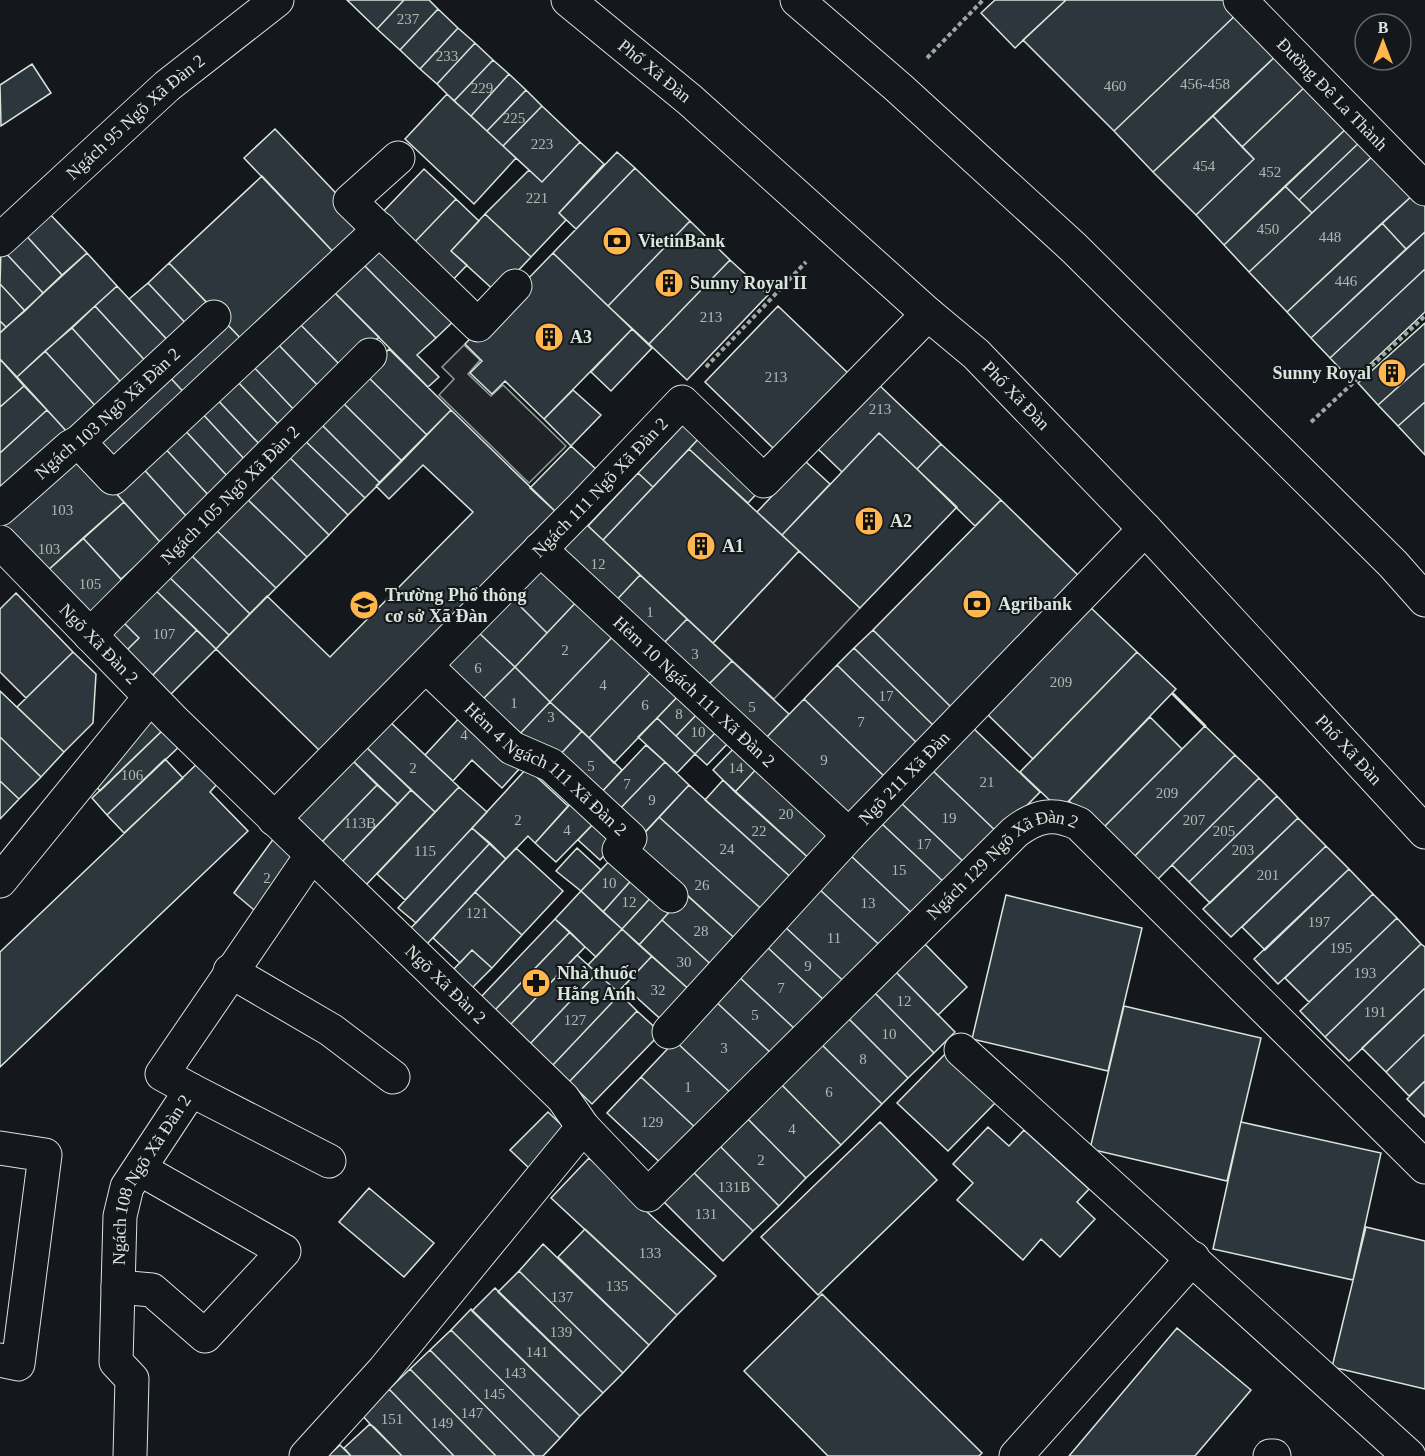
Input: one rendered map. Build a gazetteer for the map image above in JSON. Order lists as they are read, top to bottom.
{
  "streets": {
    "main road": [
      "Phố Xã Đàn",
      "Đường Đê La Thành",
      "Ngách 95 Ngõ Xã Đàn 2",
      "Ngách 103 Ngõ Xã Đàn 2",
      "Ngách 111 Ngõ Xã Đàn 2",
      "Ngách 105 Ngõ Xã Đàn 2",
      "Ngõ Xã Đàn 2",
      "Hẻm 10 Ngách 111 Xã Đàn 2",
      "Hẻm 4 Ngách 111 Xã Đàn 2",
      "Ngõ 211 Xã Đàn",
      "Ngách 129 Ngõ Xã Đàn 2",
      "Ngách 108 Ngõ Xã Đàn 2"
    ]
  },
  "crossings": [
    ["Phố Xã Đàn", "Ngách 111 Ngõ Xã Đàn 2"],
    ["Phố Xã Đàn", "Ngõ 211 Xã Đàn"],
    ["Ngách 111 Ngõ Xã Đàn 2", "Ngõ Xã Đàn 2"],
    ["Ngách 111 Ngõ Xã Đàn 2", "Hẻm 10 Ngách 111 Xã Đàn 2"],
    ["Ngách 111 Ngõ Xã Đàn 2", "Hẻm 4 Ngách 111 Xã Đàn 2"],
    ["Ngách 105 Ngõ Xã Đàn 2", "Ngõ Xã Đàn 2"],
    ["Ngõ Xã Đàn 2", "Ngách 129 Ngõ Xã Đàn 2"],
    ["Ngõ Xã Đàn 2", "Ngách 108 Ngõ Xã Đàn 2"],
    ["Hẻm 10 Ngách 111 Xã Đàn 2", "Ngõ 211 Xã Đàn"]
  ],
  "places": {
    "bank": ["VietinBank", "Agribank"],
    "building": [
      "Sunny Royal II",
      "A3",
      "Sunny Royal",
      "A2",
      "A1"
    ],
    "school or university": ["Trường Phổ thông cơ sở Xã Đàn"],
    "pharmacy": ["Nhà thuốc Hằng Anh"]
  },
  "house_numbers": [
    "237",
    "233",
    "456-458",
    "460",
    "229",
    "225",
    "223",
    "454",
    "452",
    "221",
    "450",
    "448",
    "446",
    "213",
    "213",
    "213",
    "103",
    "103",
    "12",
    "105",
    "1",
    "107",
    "2",
    "3",
    "6",
    "209",
    "4",
    "17",
    "1",
    "6",
    "5",
    "8",
    "3",
    "7",
    "10",
    "4",
    "9",
    "5",
    "2",
    "14",
    "106",
    "21",
    "7",
    "209",
    "9",
    "20",
    "19",
    "2",
    "207",
    "113B",
    "4",
    "22",
    "205",
    "17",
    "24",
    "203",
    "115",
    "15",
    "201",
    "2",
    "10",
    "26",
    "12",
    "13",
    "121",
    "197",
    "28",
    "11",
    "195",
    "30",
    "9",
    "193",
    "7",
    "32",
    "12",
    "191",
    "5",
    "127",
    "10",
    "3",
    "8",
    "1",
    "6",
    "129",
    "4",
    "2",
    "131B",
    "131",
    "133",
    "135",
    "137",
    "139",
    "141",
    "143",
    "145",
    "147",
    "151",
    "149"
  ],
  "north": "top"
}
